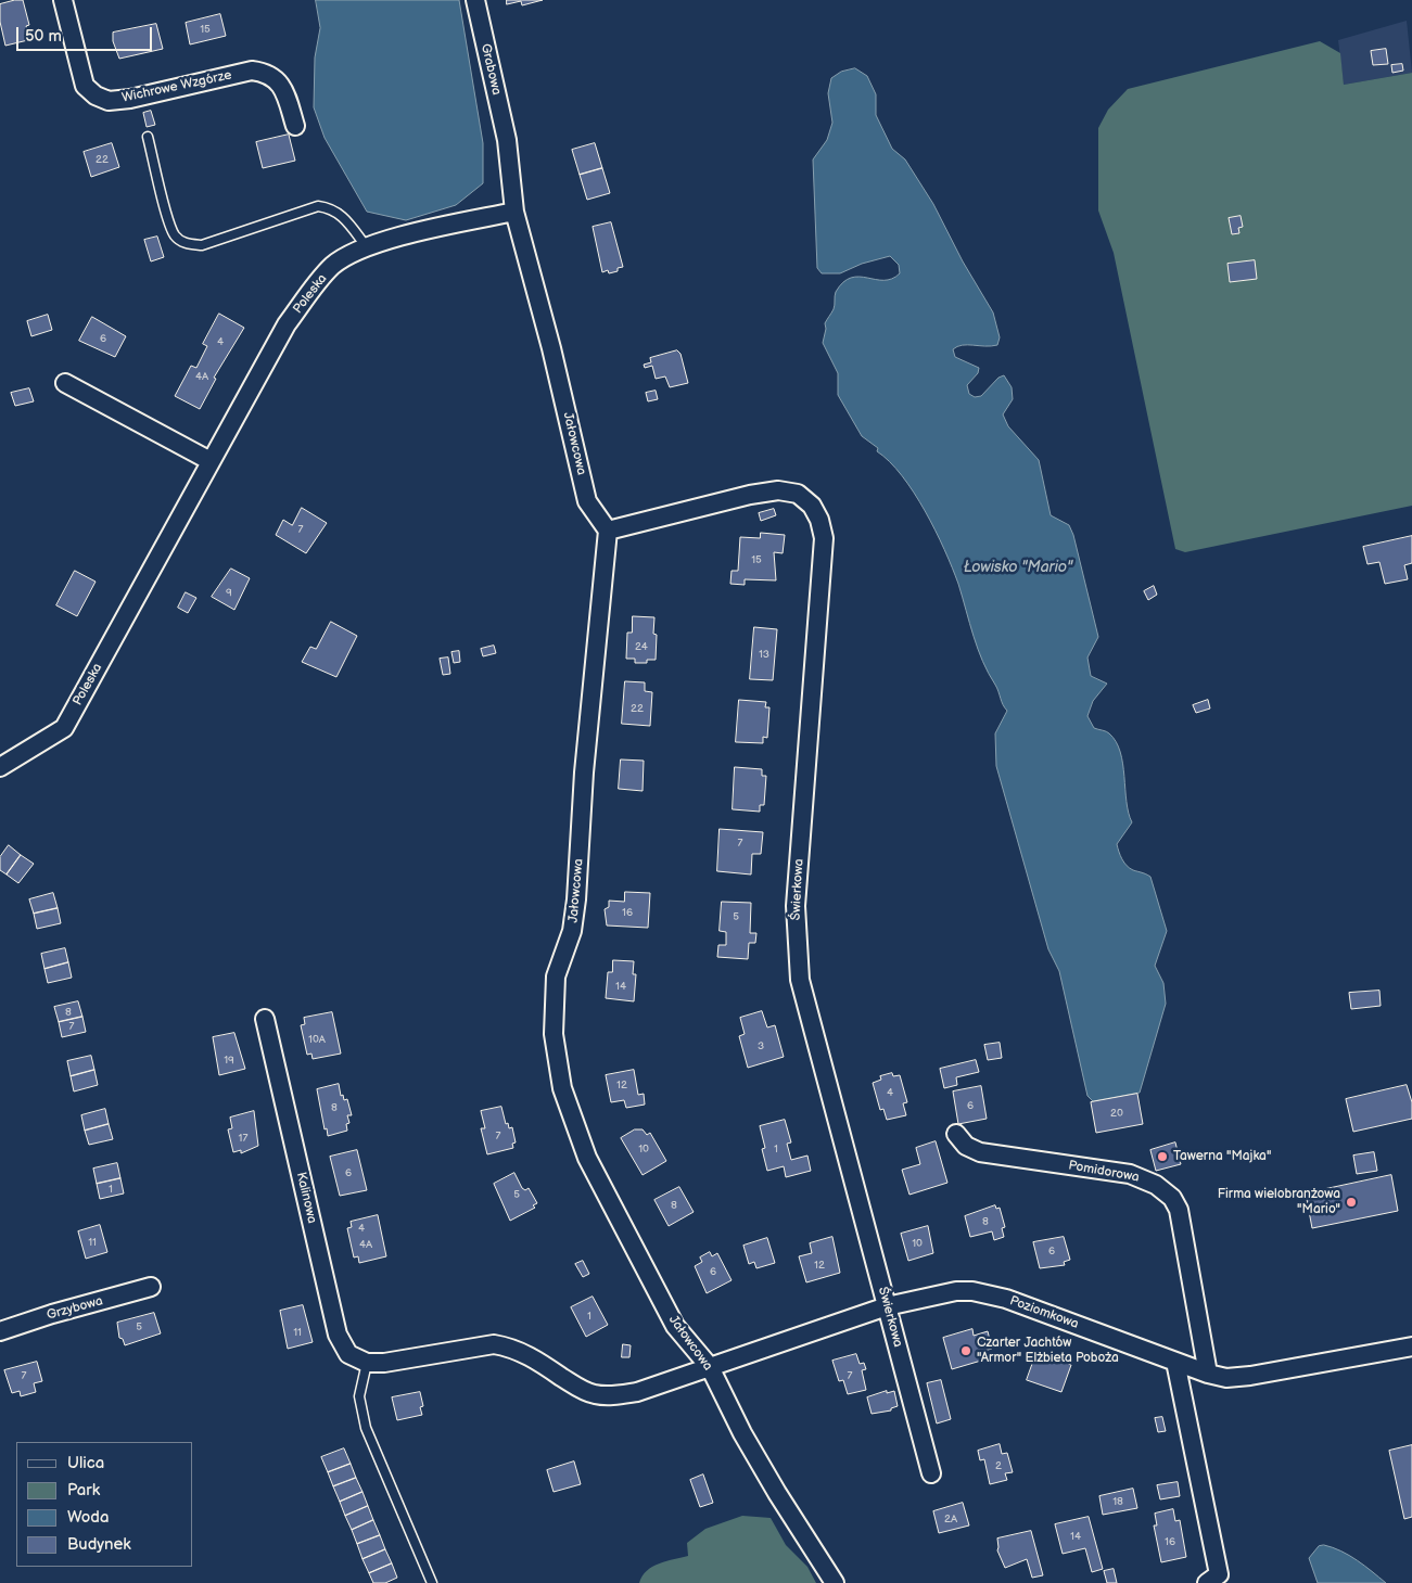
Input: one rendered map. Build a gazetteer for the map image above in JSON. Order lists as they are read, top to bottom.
{
  "streets": {
    "street": [
      "Grabowa",
      "Wichrowe Wzgórze",
      "Poleska",
      "Jałowcowa",
      "Świerkowa",
      "Pomidorowa",
      "Kalinowa",
      "Grzybowa",
      "Poziomkowa"
    ]
  },
  "crossings": [
    ["Grabowa", "Jałowcowa"],
    ["Poleska", "Jałowcowa"],
    ["Jałowcowa", "Świerkowa"],
    ["Jałowcowa", "Poziomkowa"],
    ["Świerkowa", "Poziomkowa"],
    ["Pomidorowa", "Poziomkowa"]
  ],
  "water": ["Łowisko \"Mario\""],
  "places": ["Tawerna \"Majka\"", "Firma wielobranżowa \"Mario\"", "Czarter Jachtów \"Armor\" Elżbieta Poboża"],
  "house_numbers": [
    "15",
    "22",
    "6",
    "4",
    "4A",
    "7",
    "15",
    "9",
    "24",
    "13",
    "22",
    "7",
    "16",
    "5",
    "14",
    "8",
    "7",
    "10A",
    "3",
    "19",
    "12",
    "4",
    "6",
    "8",
    "20",
    "7",
    "17",
    "10",
    "1",
    "6",
    "1",
    "5",
    "8",
    "8",
    "4",
    "11",
    "10",
    "4A",
    "6",
    "12",
    "6",
    "1",
    "5",
    "11",
    "7",
    "7",
    "2",
    "18",
    "2A",
    "14",
    "16"
  ],
  "legend": [
    "Ulica",
    "Park",
    "Woda",
    "Budynek"
  ],
  "scale_bar": "50 m"
}
